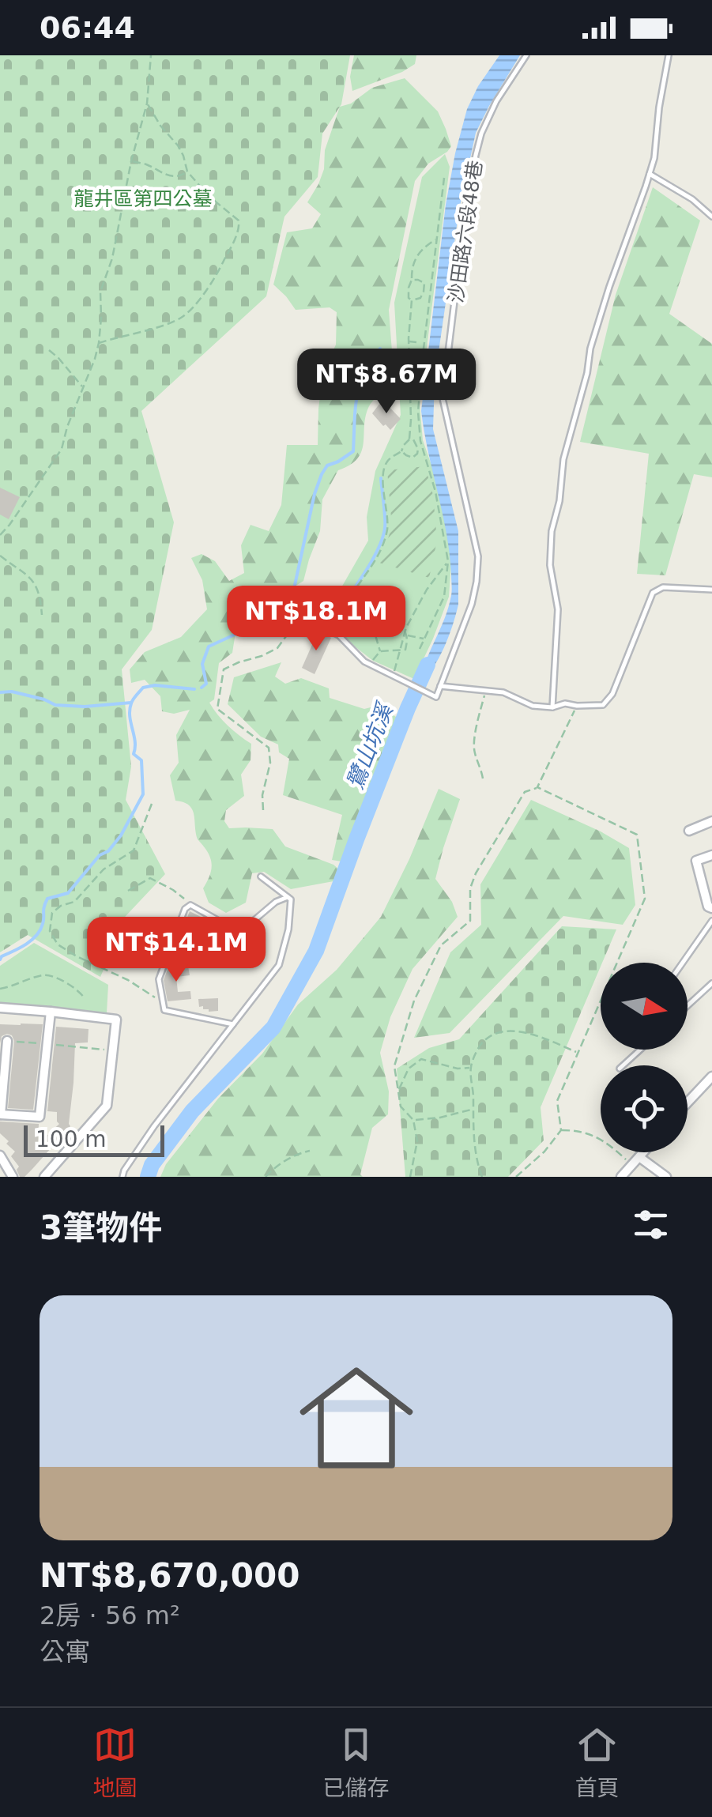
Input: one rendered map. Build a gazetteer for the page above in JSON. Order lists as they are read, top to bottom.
{
  "streets": {
    "lane": ["沙田路六段48巷"]
  },
  "water": ["鷺山坑溪"],
  "parks": ["龍井區第四公墓"],
  "scale_bar": "100 m",
  "north": "right",
  "page": {
    "status": "06:44",
    "price": ["NT$8.67M", "NT$18.1M", "NT$14.1M"],
    "scale": "100 m",
    "heading": "3筆物件",
    "list": [
      {
        "name": "NT$8,670,000",
        "note": "2房 · 56 m² · 公寓"
      }
    ],
    "tabs": ["地圖", "已儲存", "首頁"]
  }
}
